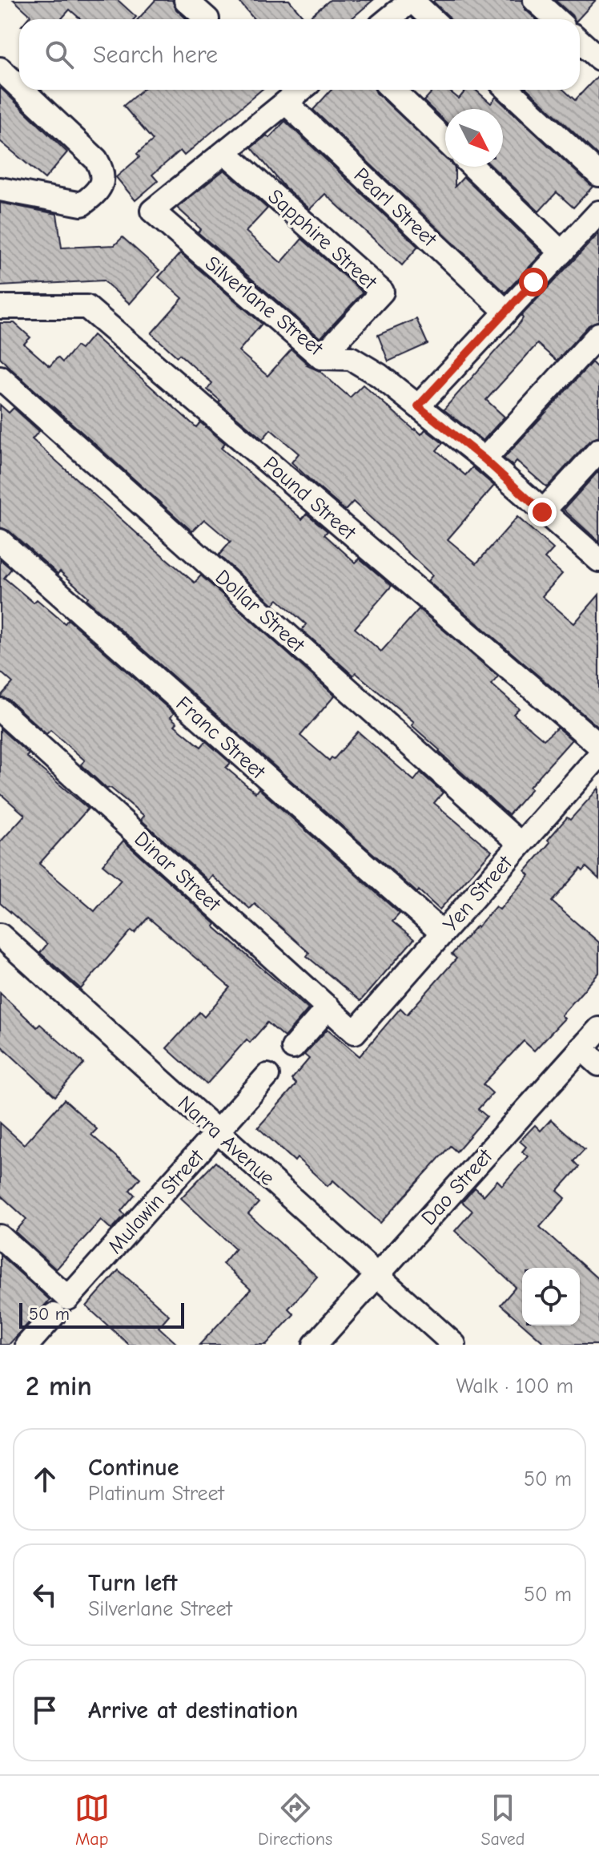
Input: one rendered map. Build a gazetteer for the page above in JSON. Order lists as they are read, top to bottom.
{
  "streets": {
    "street": [
      "Pearl Street",
      "Sapphire Street",
      "Silverlane Street",
      "Pound Street",
      "Dollar Street",
      "Franc Street",
      "Dinar Street",
      "Yen Street",
      "Narra Avenue",
      "Dao Street",
      "Mulawin Street"
    ]
  },
  "crossings": [
    ["Pearl Street", "Silverlane Street"],
    ["Sapphire Street", "Silverlane Street"],
    ["Dollar Street", "Yen Street"],
    ["Franc Street", "Yen Street"],
    ["Dinar Street", "Yen Street"],
    ["Narra Avenue", "Dao Street"],
    ["Narra Avenue", "Mulawin Street"]
  ],
  "scale_bar": "50 m",
  "north": "bottom right",
  "page": {
    "search": "Search here",
    "scale": "50 m",
    "heading": ["2 min", "Walk · 100 m"],
    "list": [
      ["Continue", "Platinum Street", "50 m"],
      ["Turn left", "Silverlane Street", "50 m"],
      "Arrive at destination"
    ],
    "nav": ["Map", "Directions", "Saved"]
  }
}
